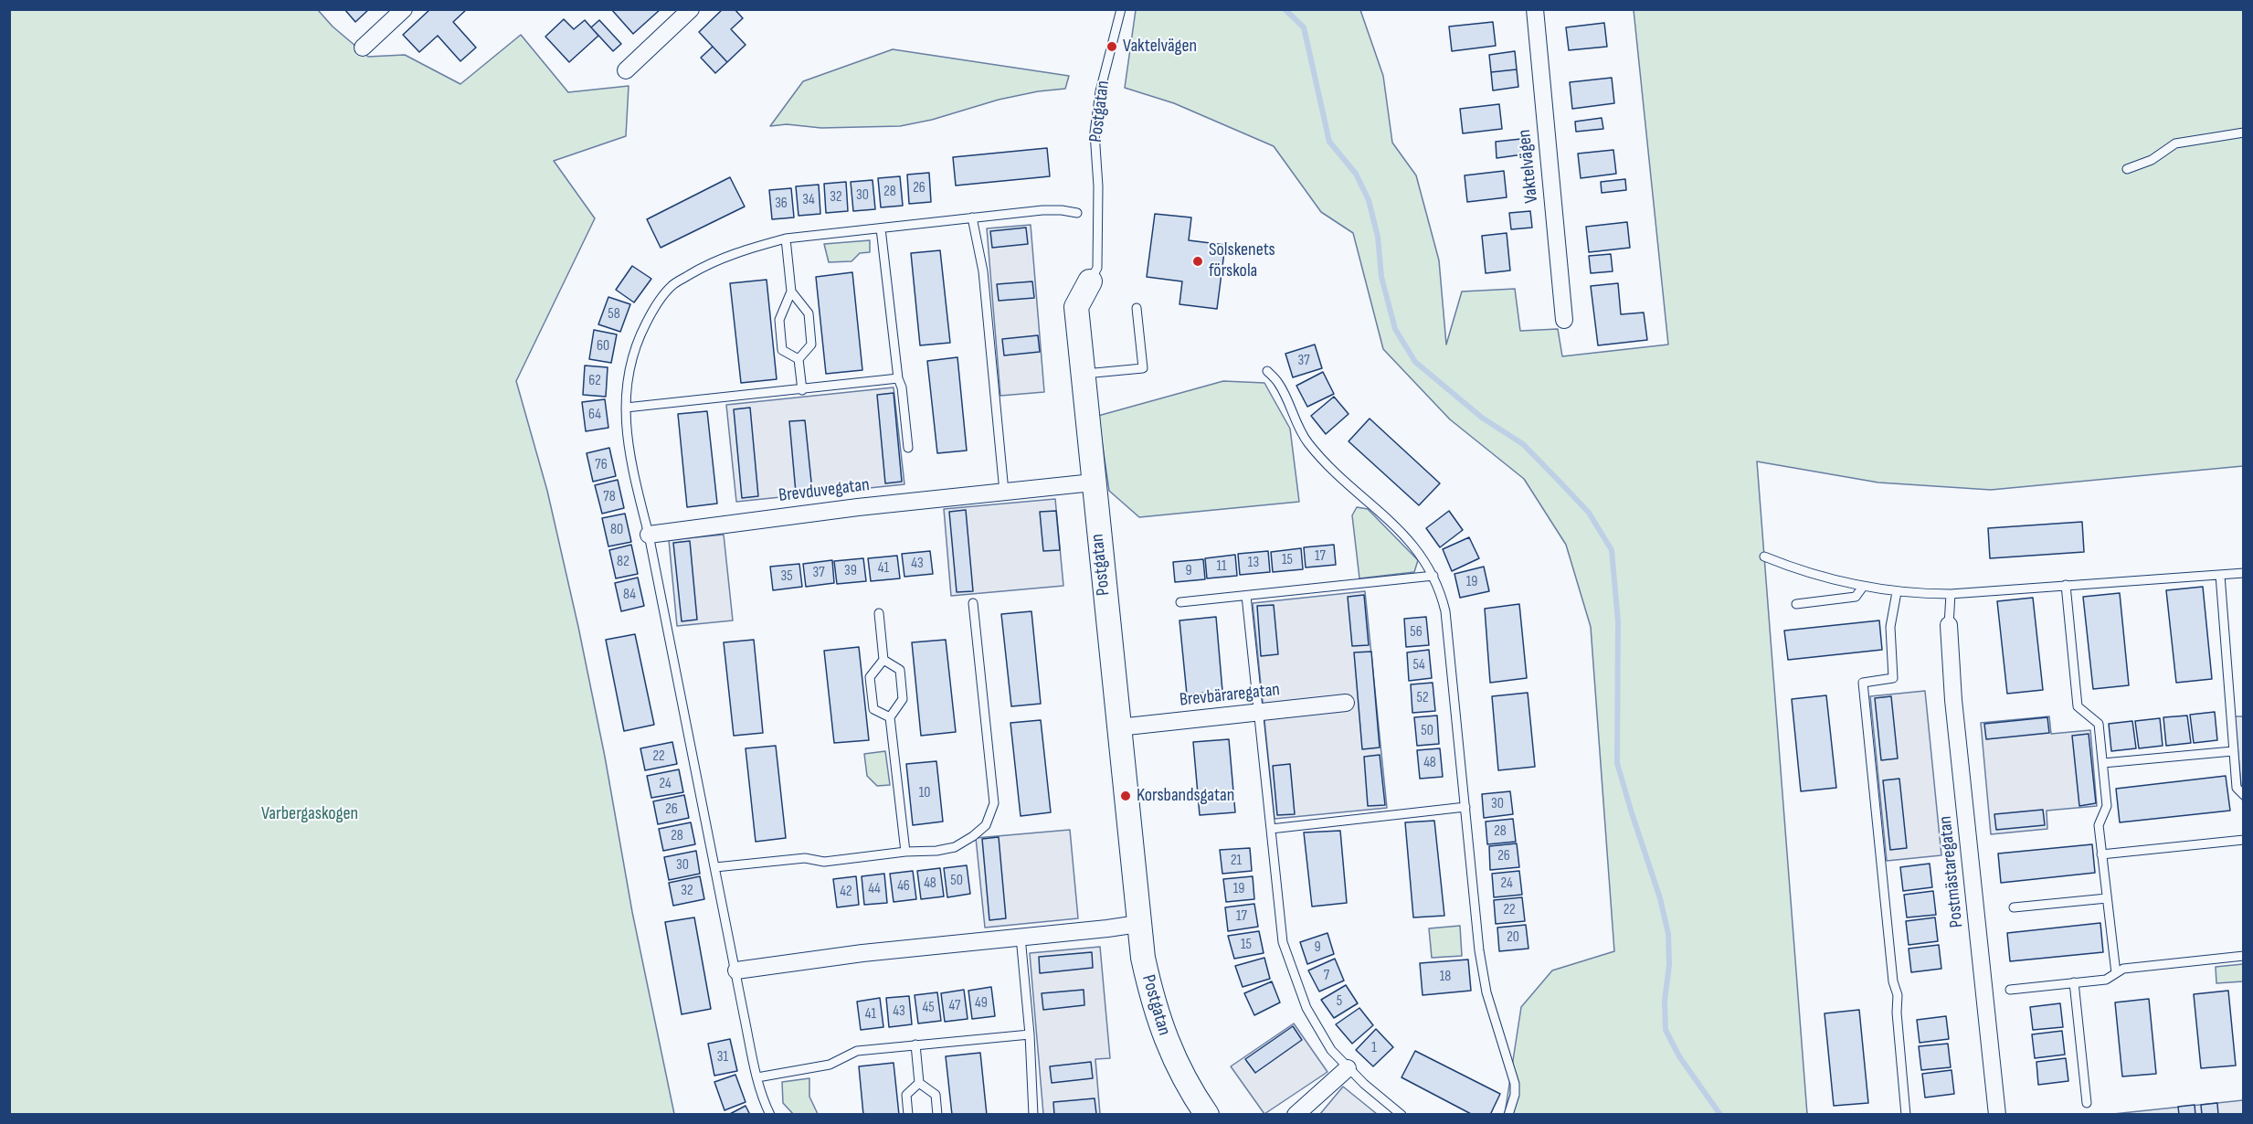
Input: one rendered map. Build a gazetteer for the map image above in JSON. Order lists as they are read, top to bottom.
{
  "streets": {
    "street": [
      "Postgatan",
      "Vaktelvägen",
      "Brevduvegatan",
      "Brevbäraregatan",
      "Postmästaregatan"
    ]
  },
  "crossings": [
    ["Postgatan", "Brevduvegatan"],
    ["Postgatan", "Brevbäraregatan"]
  ],
  "parks": ["Varbergaskogen"],
  "places": ["Vaktelvägen", "Solskenets förskola", "Korsbandsgatan"],
  "house_numbers": [
    "26",
    "28",
    "30",
    "32",
    "34",
    "36",
    "58",
    "60",
    "37",
    "62",
    "64",
    "76",
    "78",
    "80",
    "17",
    "15",
    "82",
    "13",
    "43",
    "11",
    "41",
    "39",
    "9",
    "37",
    "35",
    "19",
    "84",
    "56",
    "54",
    "52",
    "50",
    "22",
    "48",
    "24",
    "10",
    "30",
    "26",
    "28",
    "28",
    "26",
    "21",
    "30",
    "50",
    "48",
    "24",
    "46",
    "44",
    "19",
    "32",
    "42",
    "22",
    "17",
    "20",
    "15",
    "9",
    "7",
    "18",
    "5",
    "49",
    "47",
    "45",
    "43",
    "41",
    "1",
    "31"
  ]
}
